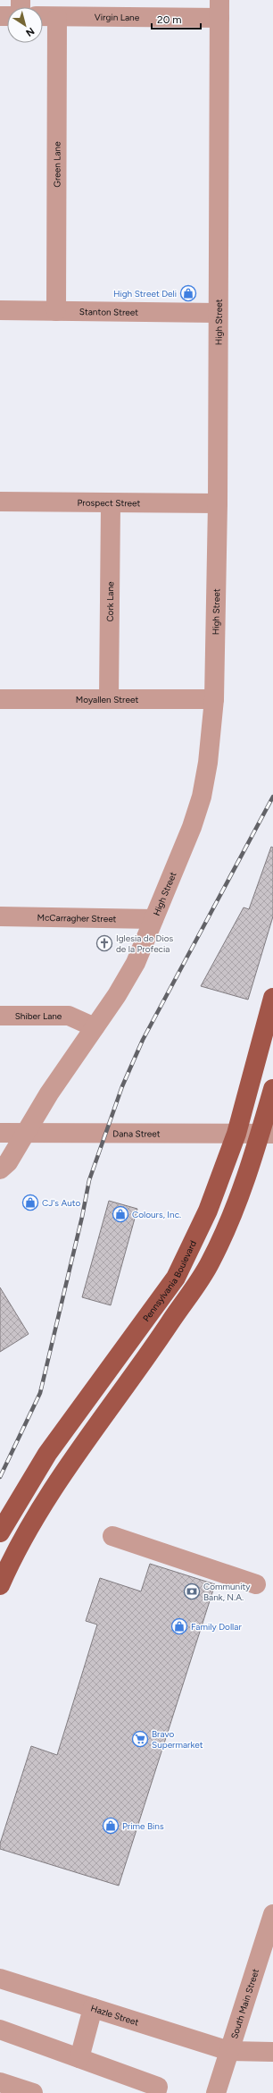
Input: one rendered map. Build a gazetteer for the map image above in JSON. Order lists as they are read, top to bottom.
{
  "streets": {
    "main road": ["Pennsylvania Boulevard"],
    "street": [
      "Virgin Lane",
      "Green Lane",
      "Stanton Street",
      "High Street",
      "Prospect Street",
      "Cork Lane",
      "Moyallen Street",
      "McCarragher Street",
      "Shiber Lane",
      "Dana Street",
      "South Main Street",
      "Hazle Street"
    ]
  },
  "crossings": [
    ["Virgin Lane", "Green Lane"],
    ["Virgin Lane", "High Street"],
    ["Green Lane", "Stanton Street"],
    ["Stanton Street", "High Street"],
    ["High Street", "Prospect Street"],
    ["High Street", "Moyallen Street"],
    ["High Street", "McCarragher Street"],
    ["High Street", "Shiber Lane"],
    ["High Street", "Dana Street"],
    ["Prospect Street", "Cork Lane"],
    ["Cork Lane", "Moyallen Street"],
    ["Dana Street", "Pennsylvania Boulevard"],
    ["South Main Street", "Hazle Street"]
  ],
  "places": {
    "shop": [
      "High Street Deli",
      "CJ's Auto",
      "Colours, Inc.",
      "Family Dollar",
      "Prime Bins"
    ],
    "church": ["Iglesia de Dios de la Profecia"],
    "bank": ["Community Bank, N.A."],
    "supermarket": ["Bravo Supermarket"]
  },
  "scale_bar": "20 m",
  "north": "bottom right"
}
